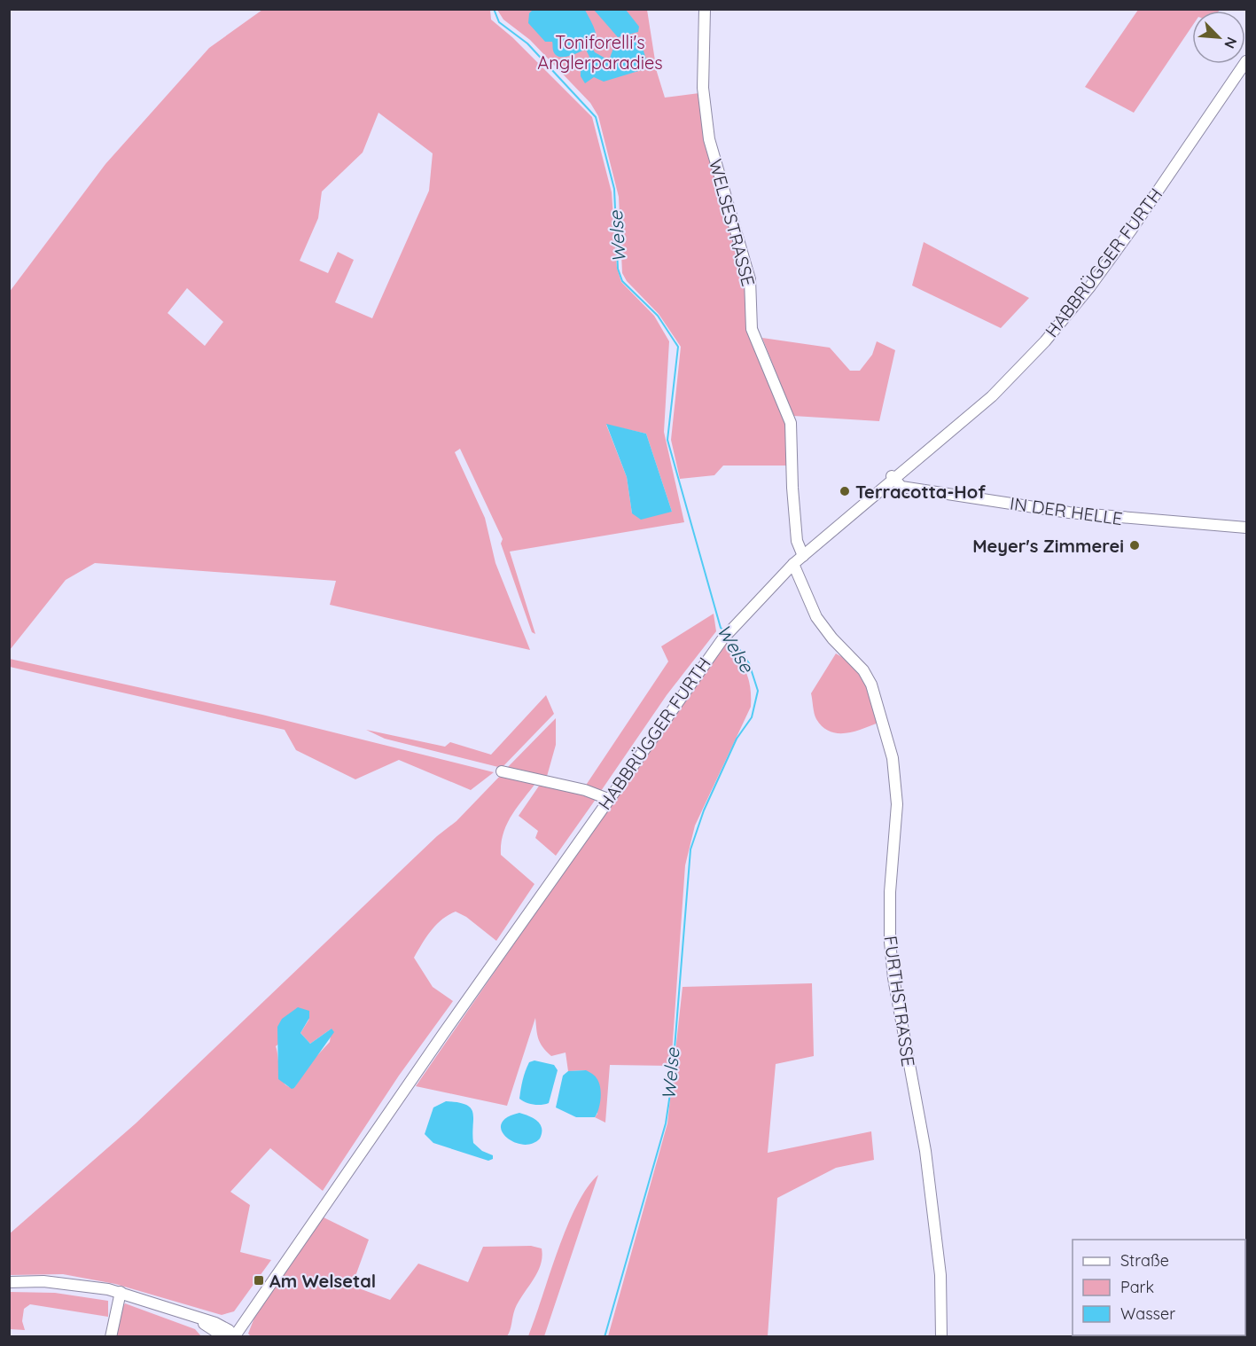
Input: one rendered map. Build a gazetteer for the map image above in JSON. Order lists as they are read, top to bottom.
{
  "streets": {
    "street": [
      "WELSESTRASSE",
      "HABBRÜGGER FURTH",
      "IN DER HELLE",
      "FURTHSTRASSE"
    ]
  },
  "crossings": [
    ["WELSESTRASSE", "HABBRÜGGER FURTH"],
    ["HABBRÜGGER FURTH", "IN DER HELLE"],
    ["HABBRÜGGER FURTH", "FURTHSTRASSE"]
  ],
  "water": ["Welse"],
  "parks": ["Toniforelli's Anglerparadies"],
  "places": {
    "other": ["Terracotta-Hof", "Meyer's Zimmerei"],
    "transit": ["Am Welsetal"]
  },
  "legend": ["Straße", "Park", "Wasser"],
  "north": "bottom right"
}
